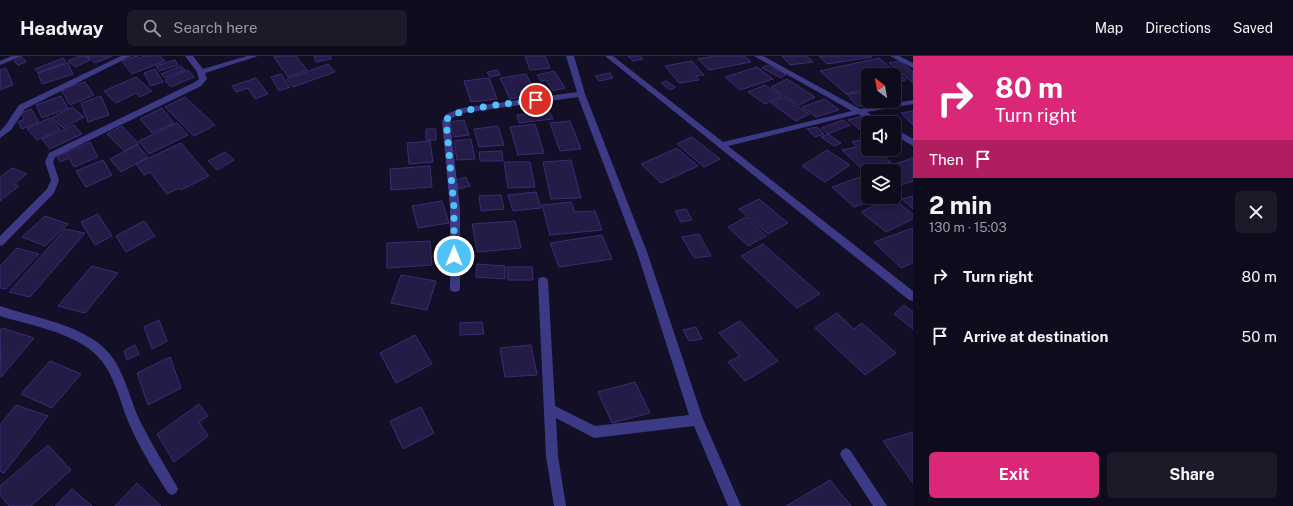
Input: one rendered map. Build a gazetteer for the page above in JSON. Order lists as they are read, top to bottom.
{
  "north": "top left",
  "page": {
    "header": "Headway",
    "search": "Search here",
    "nav": ["Map", "Directions", "Saved"],
    "turn": ["80 m", "Turn right"],
    "then": "Then",
    "heading": ["2 min", "130 m · 15:03"],
    "list": [
      {
        "name": "Turn right",
        "value": "80 m"
      },
      {
        "name": "Arrive at destination",
        "value": "50 m"
      }
    ],
    "buttons": ["Exit", "Share"]
  }
}
